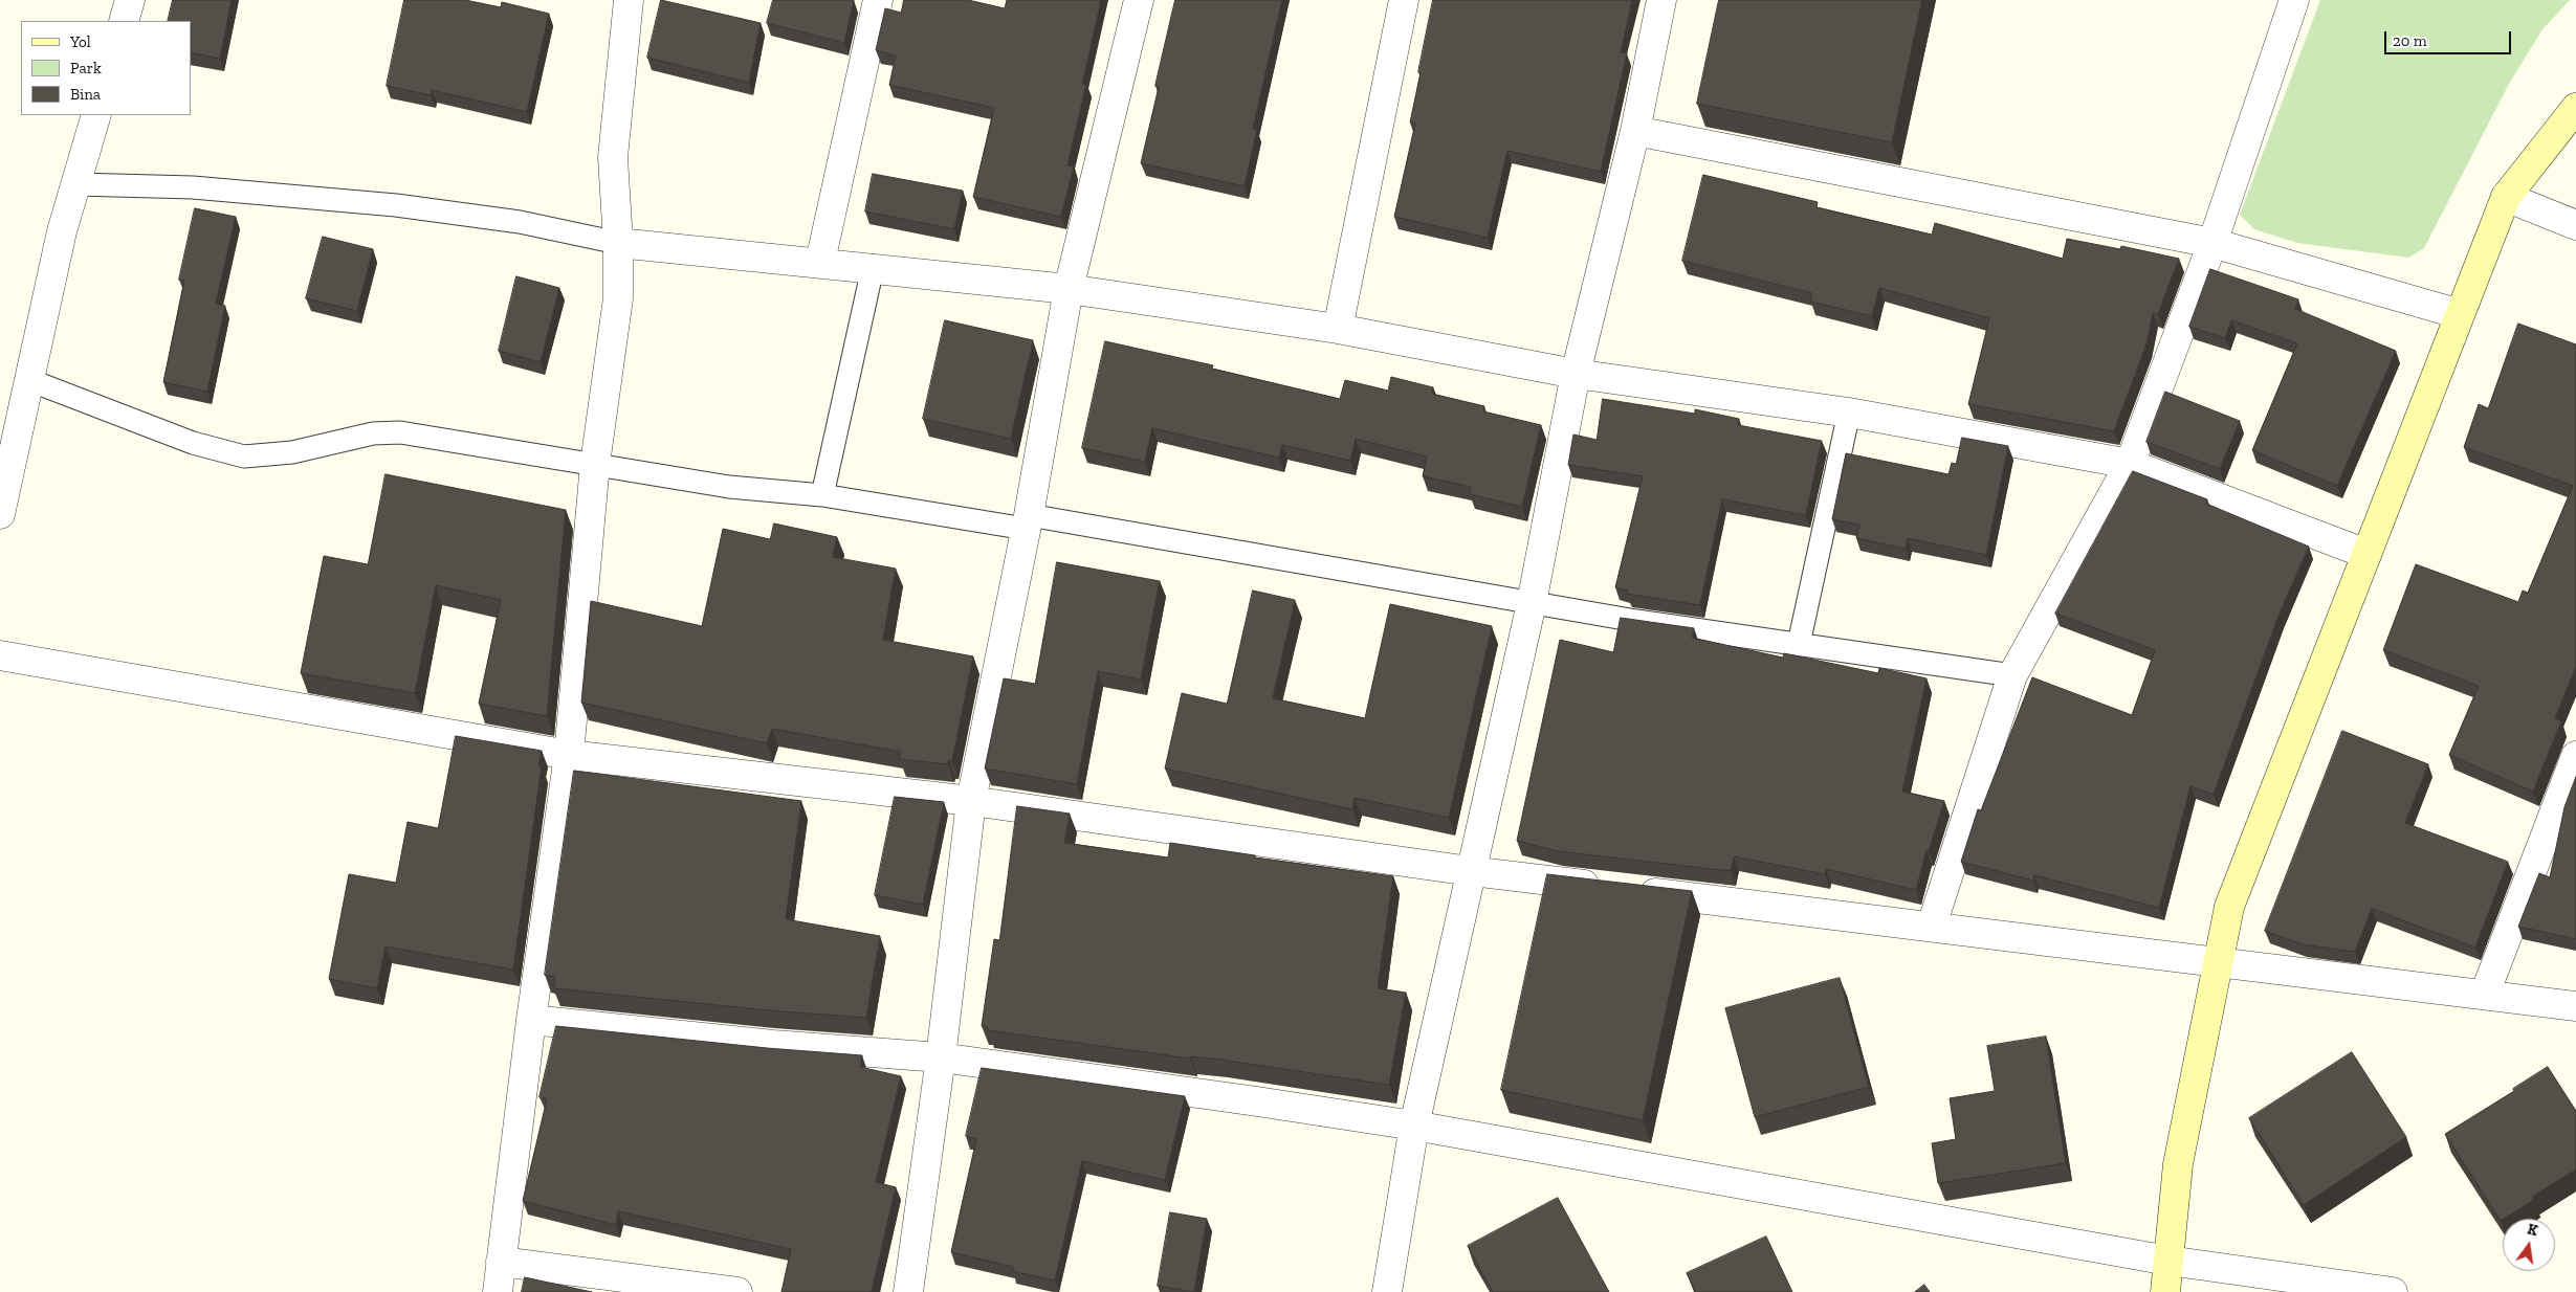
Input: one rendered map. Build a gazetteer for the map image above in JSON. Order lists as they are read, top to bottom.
{
  "legend": ["Yol", "Park", "Bina"],
  "scale_bar": "20 m",
  "north": "top"
}
